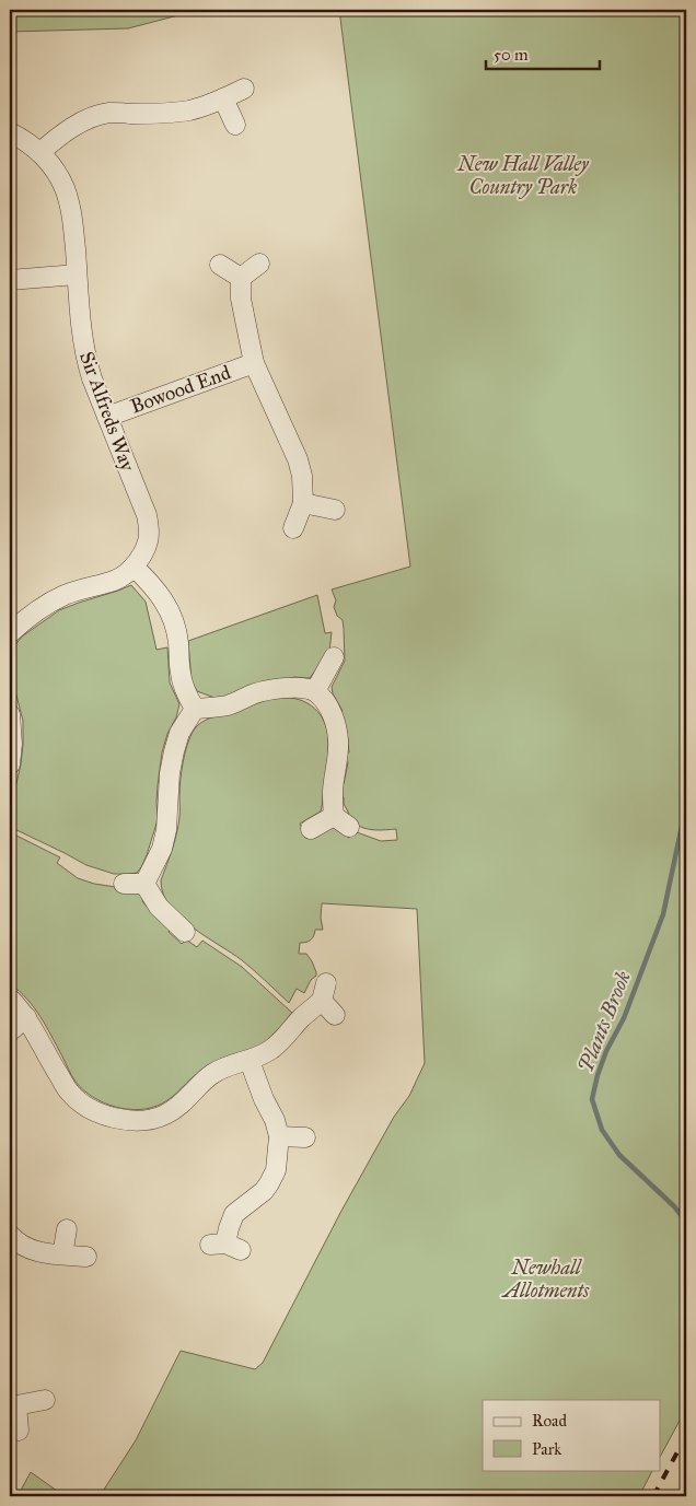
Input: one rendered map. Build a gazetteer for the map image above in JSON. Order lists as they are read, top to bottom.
{
  "streets": {
    "street": ["Bowood End", "Sir Alfreds Way"]
  },
  "crossings": [
    ["Bowood End", "Sir Alfreds Way"]
  ],
  "water": ["Plants Brook"],
  "parks": ["New Hall Valley Country Park", "Newhall Allotments"],
  "legend": ["Road", "Park"],
  "scale_bar": "50 m"
}
